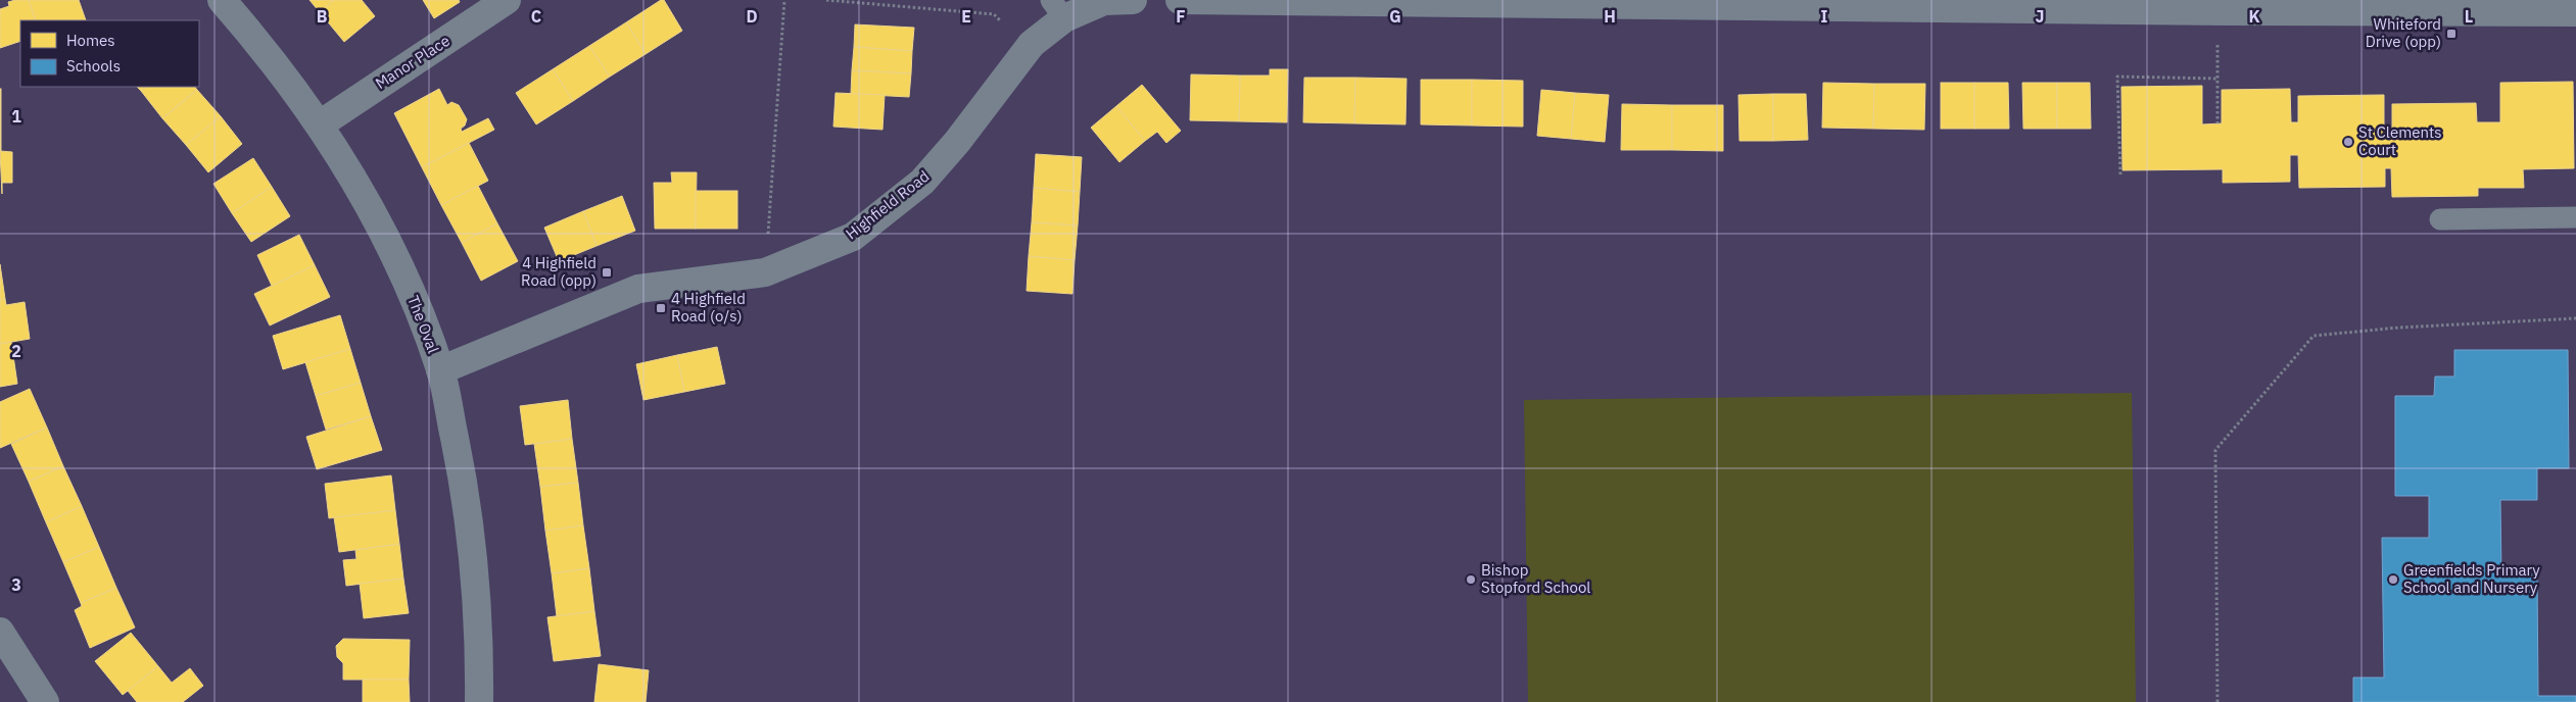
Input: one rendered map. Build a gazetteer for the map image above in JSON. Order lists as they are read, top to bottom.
{
  "streets": {
    "street": ["Manor Place", "Highfield Road", "The Oval"]
  },
  "crossings": [
    ["Manor Place", "The Oval"],
    ["Highfield Road", "The Oval"]
  ],
  "places": {
    "transit": ["Whiteford Drive (opp)", "4 Highfield Road (opp)", "4 Highfield Road (o/s)"],
    "other": ["St Clements Court", "Bishop Stopford School", "Greenfields Primary School and Nursery"]
  },
  "legend": ["Homes", "Schools"],
  "grid": {
    "columns": [
      "B",
      "C",
      "D",
      "E",
      "F",
      "G",
      "H",
      "I",
      "J",
      "K",
      "L"
    ],
    "rows": ["1", "2", "3"]
  }
}
